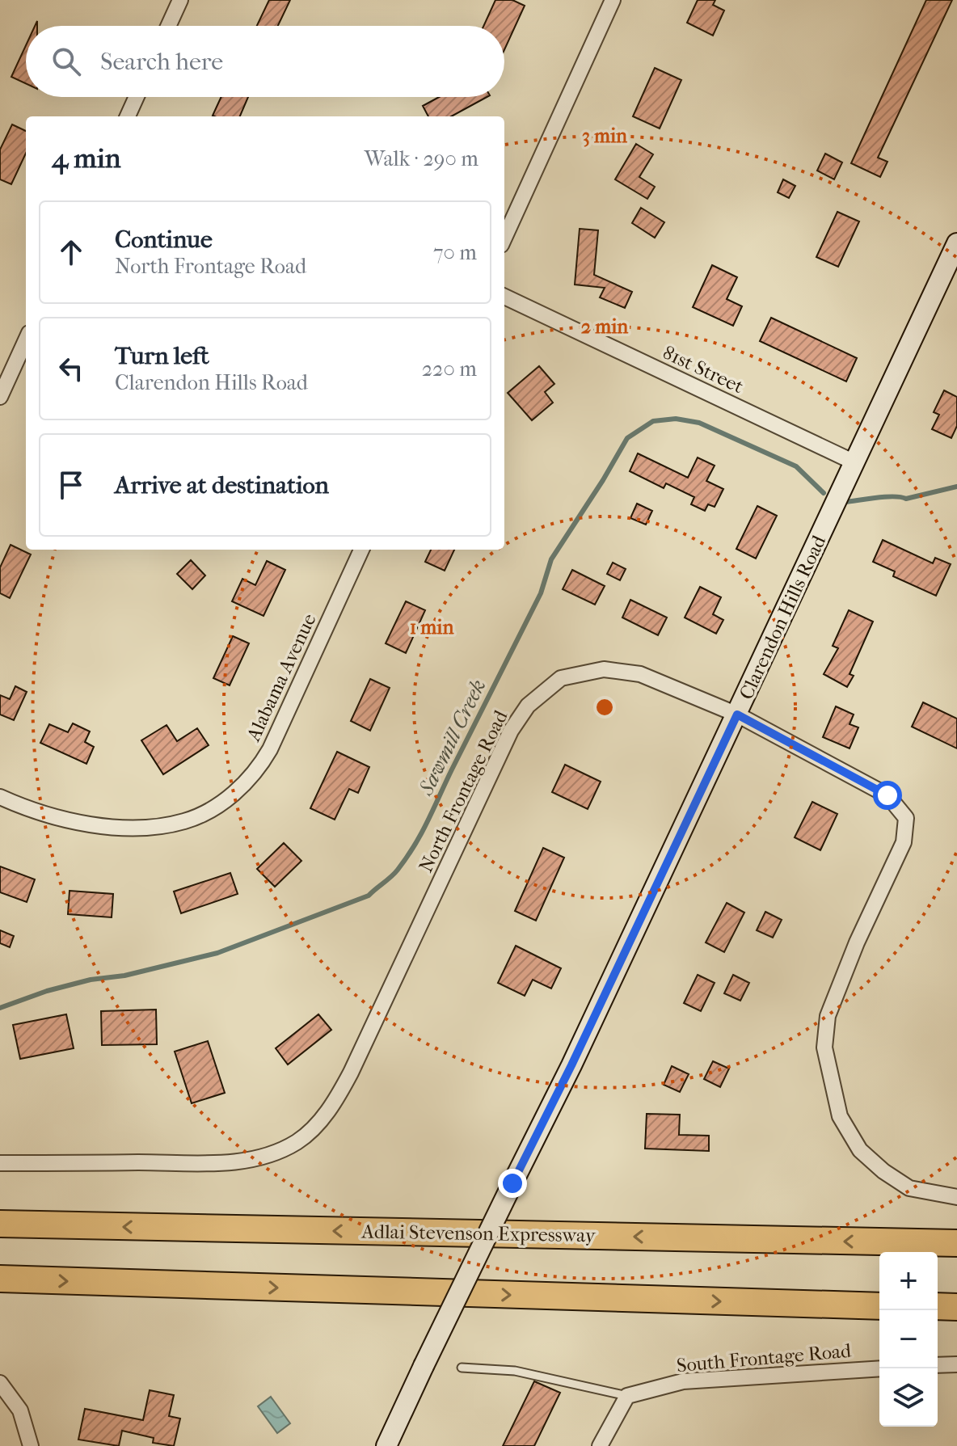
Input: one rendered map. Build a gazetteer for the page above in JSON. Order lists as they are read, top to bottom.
{
  "streets": {
    "highway": ["Adlai Stevenson Expressway"],
    "street": [
      "81st Street",
      "Clarendon Hills Road",
      "Alabama Avenue",
      "North Frontage Road",
      "South Frontage Road"
    ]
  },
  "crossings": [
    ["81st Street", "Clarendon Hills Road"],
    ["Clarendon Hills Road", "North Frontage Road"]
  ],
  "water": ["Sawmill Creek"],
  "page": {
    "search": "Search here",
    "heading": ["4 min", "Walk · 290 m"],
    "list": [
      ["Continue", "North Frontage Road", "70 m"],
      ["Turn left", "Clarendon Hills Road", "220 m"],
      "Arrive at destination"
    ],
    "map_buttons": ["+", "−"]
  },
  "rings": ["3 min", "2 min", "1 min"]
}
